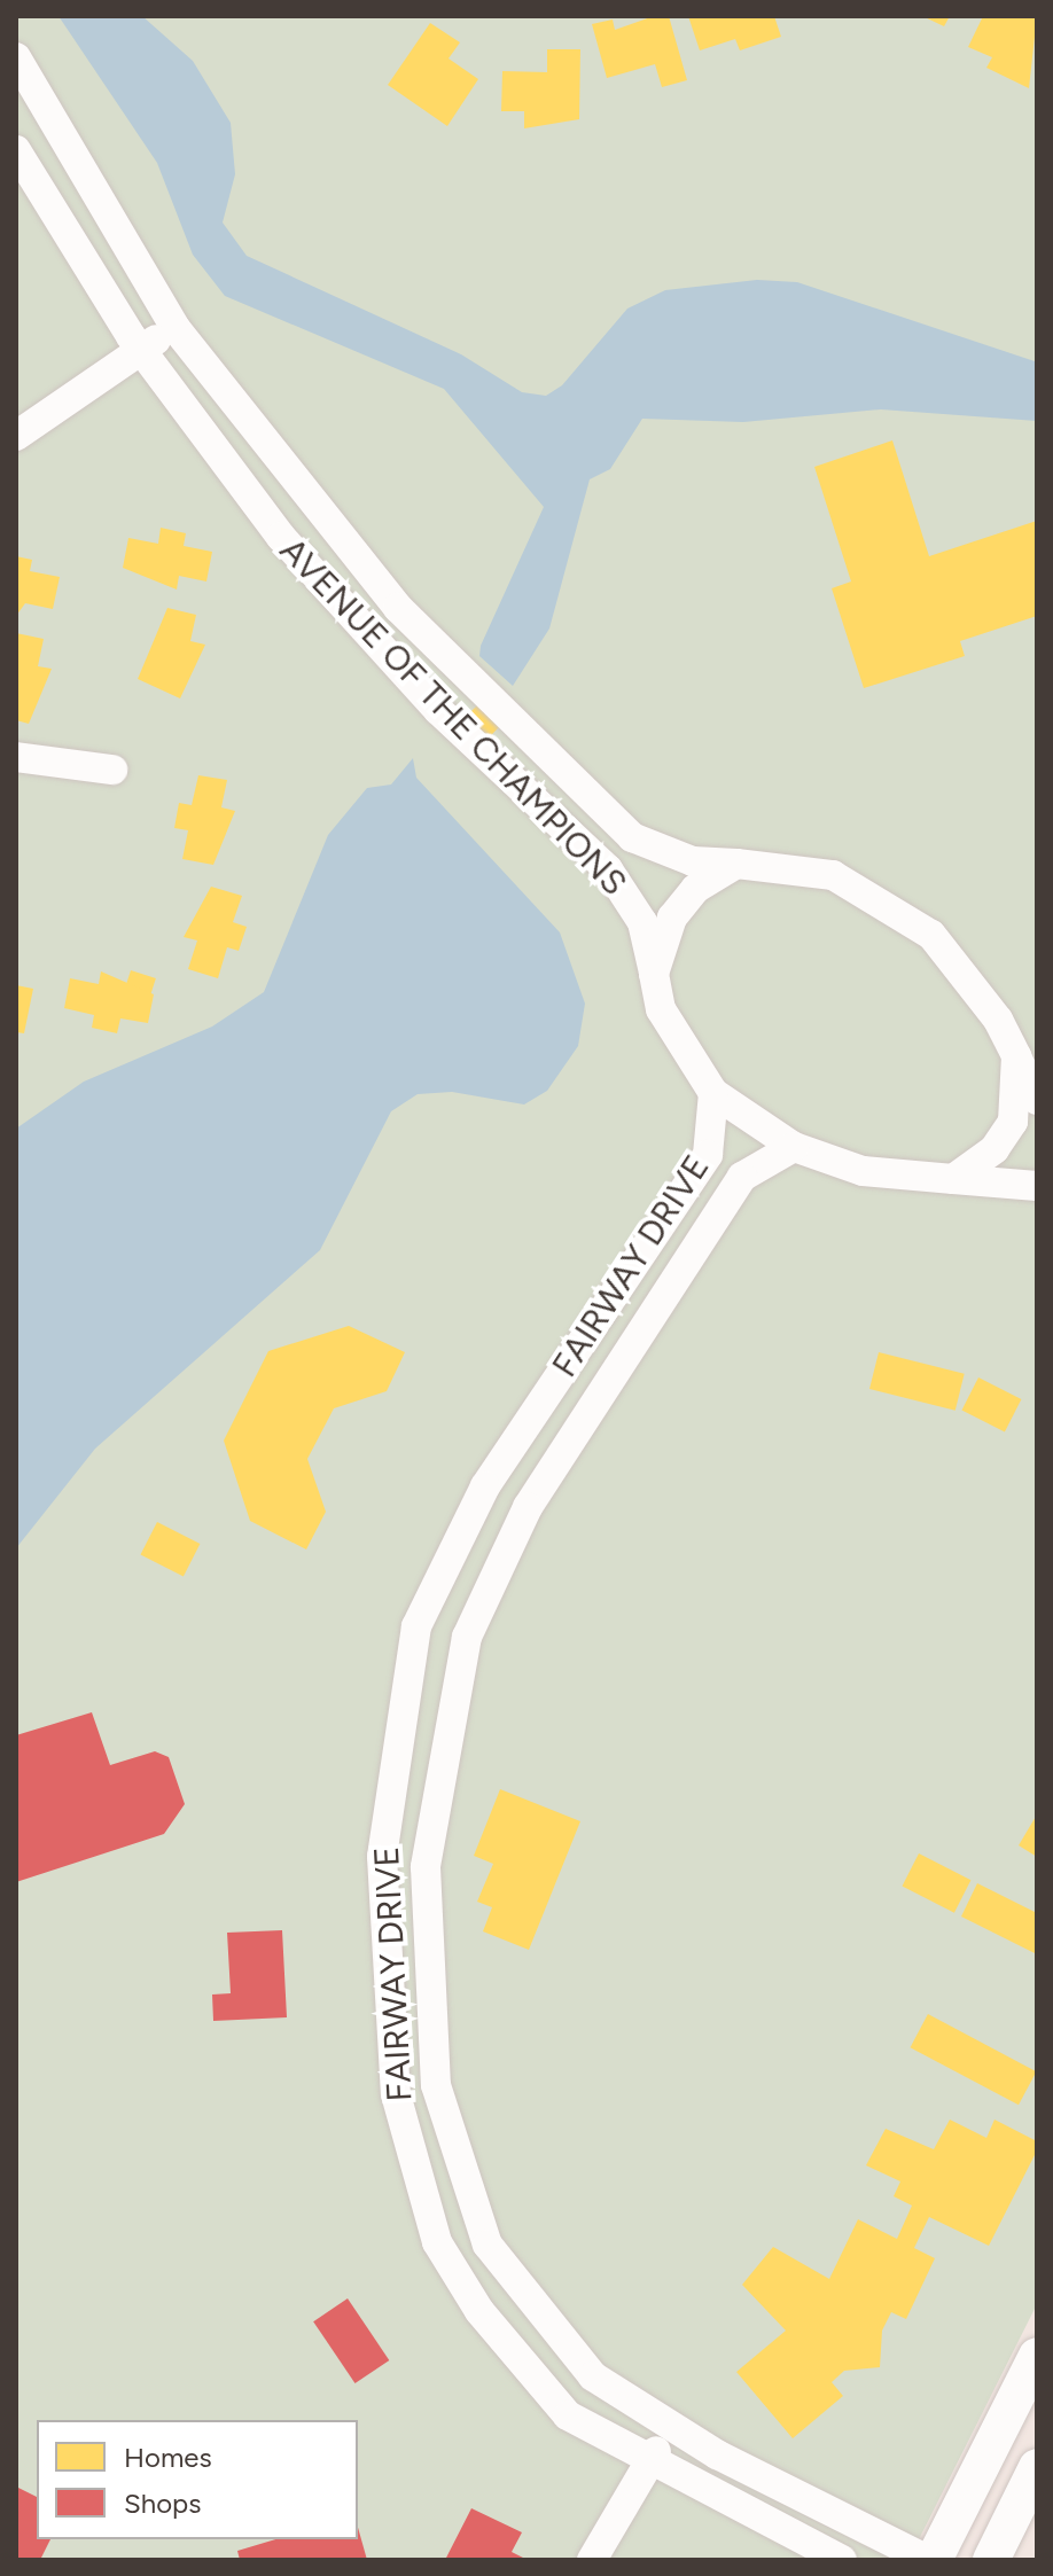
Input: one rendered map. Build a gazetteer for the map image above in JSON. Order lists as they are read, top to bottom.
{
  "streets": {
    "street": ["AVENUE OF THE CHAMPIONS", "FAIRWAY DRIVE"]
  },
  "crossings": [
    ["AVENUE OF THE CHAMPIONS", "FAIRWAY DRIVE"]
  ],
  "legend": ["Homes", "Shops"]
}
